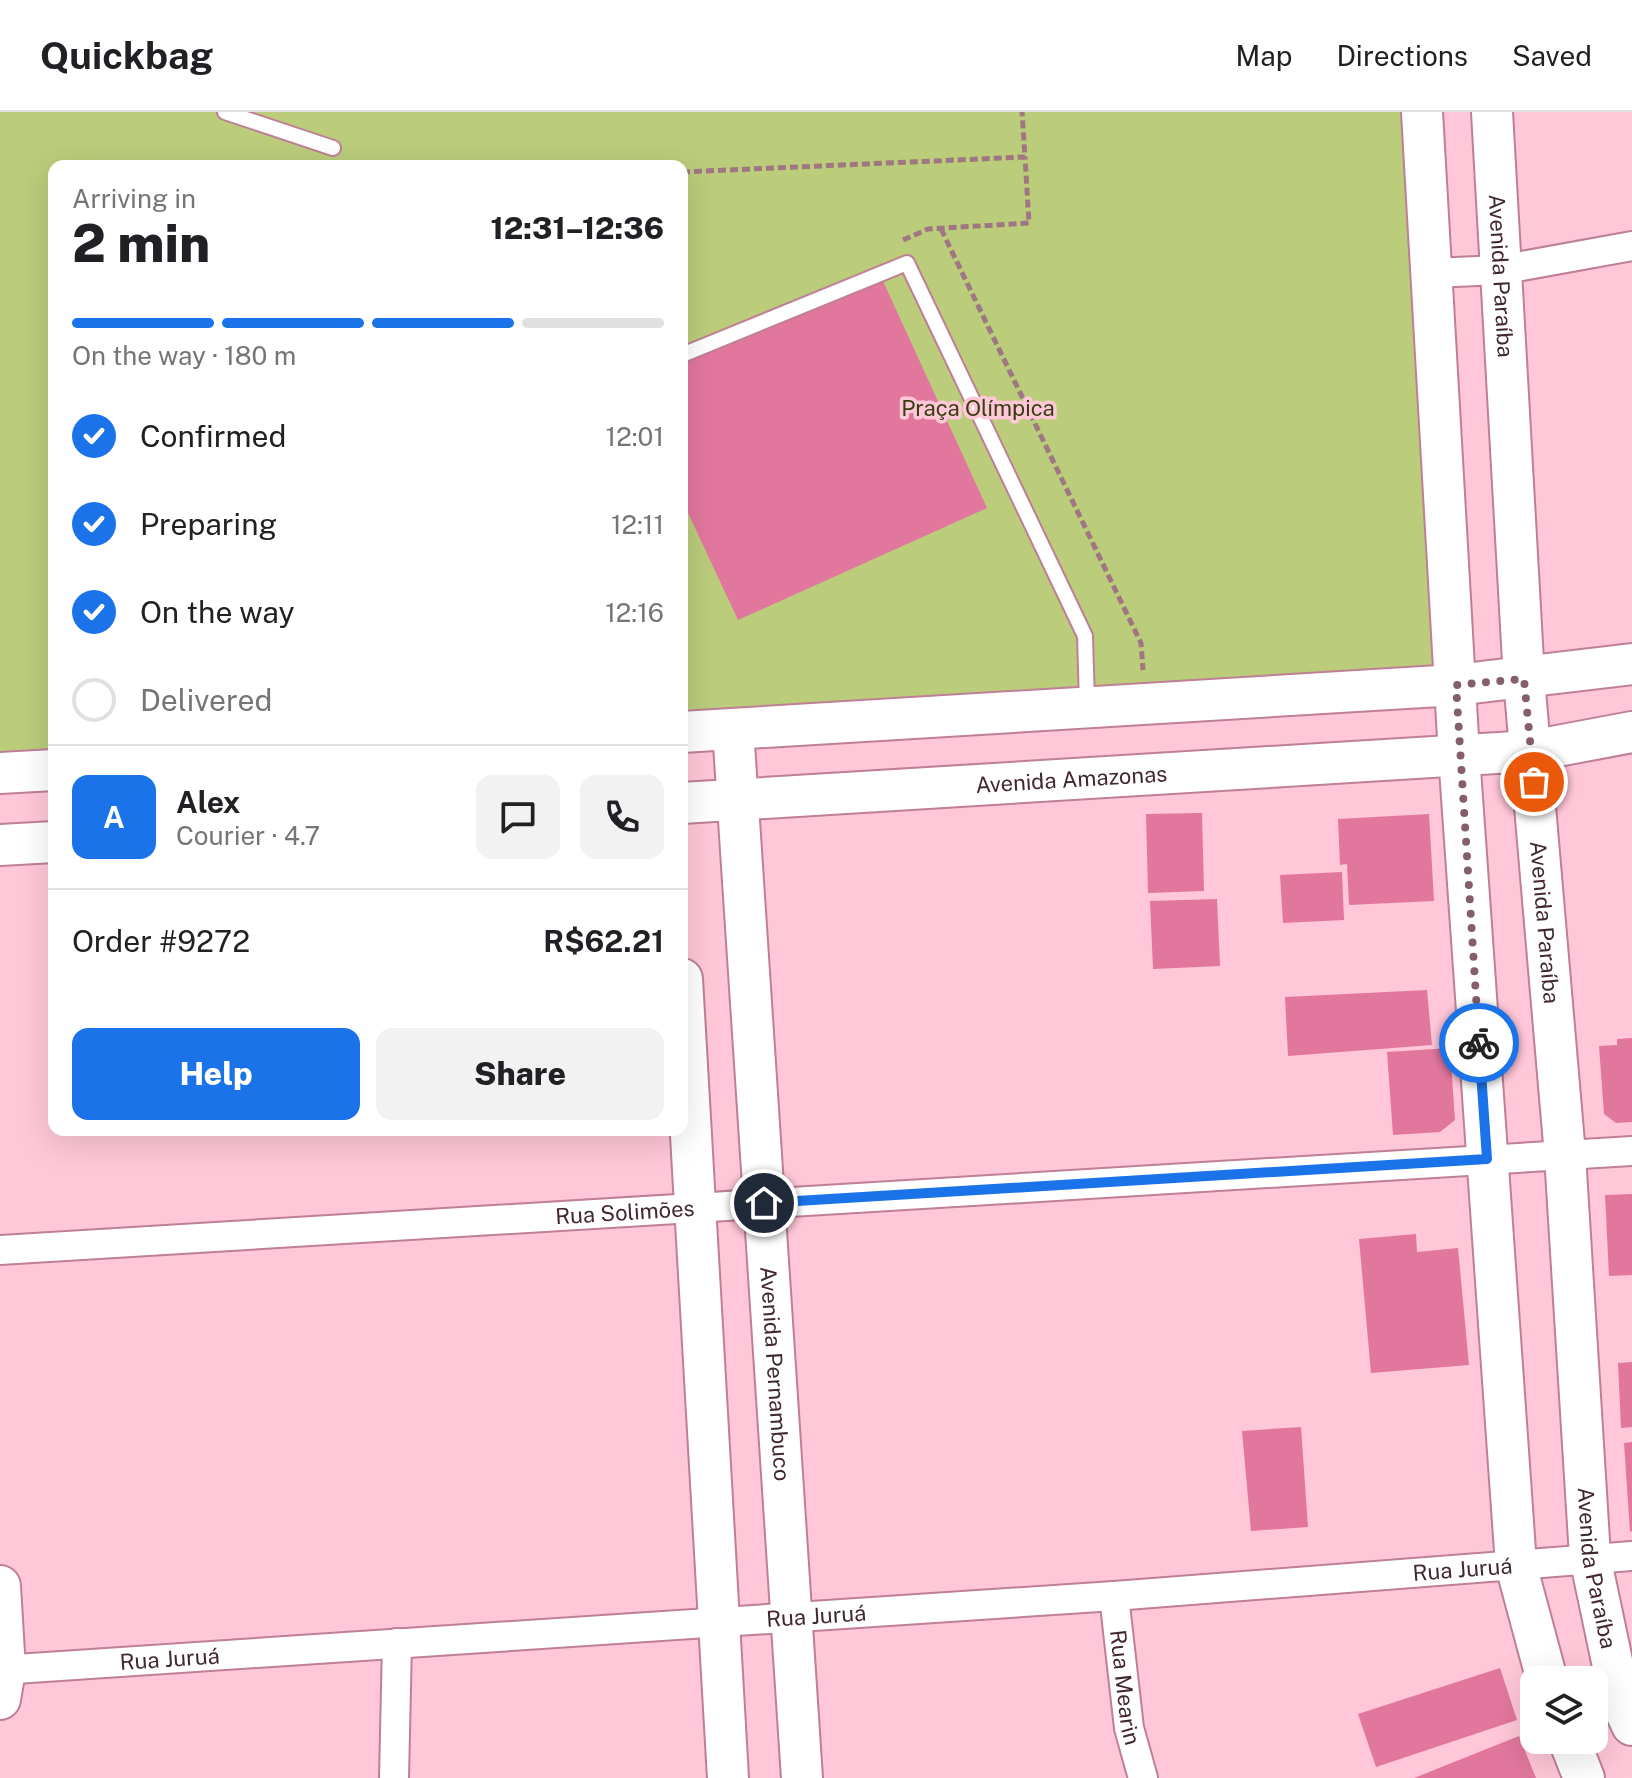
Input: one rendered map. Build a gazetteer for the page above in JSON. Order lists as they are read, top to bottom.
{
  "streets": {
    "main road": ["Avenida Paraíba", "Avenida Amazonas", "Avenida Pernambuco"],
    "street": ["Rua Solimões", "Rua Juruá", "Rua Mearin"]
  },
  "crossings": [
    ["Avenida Paraíba", "Avenida Amazonas"],
    ["Avenida Paraíba", "Rua Solimões"],
    ["Avenida Paraíba", "Rua Juruá"],
    ["Avenida Amazonas", "Avenida Pernambuco"],
    ["Rua Solimões", "Avenida Pernambuco"],
    ["Avenida Pernambuco", "Rua Juruá"],
    ["Rua Juruá", "Rua Mearin"]
  ],
  "parks": ["Praça Olímpica"],
  "page": {
    "header": "Quickbag",
    "nav": ["Map", "Directions", "Saved"],
    "heading": ["2 min", "Arriving in", "12:31–12:36"],
    "panel": [
      "Alex",
      "Courier · 4.7",
      "Order #9272",
      "R$62.21"
    ],
    "bar": "On the way · 180 m",
    "list": [
      ["Confirmed", "12:01"],
      ["Preparing", "12:11"],
      ["On the way", "12:16"],
      "Delivered"
    ],
    "round": "A",
    "buttons": ["Help", "Share"]
  }
}
